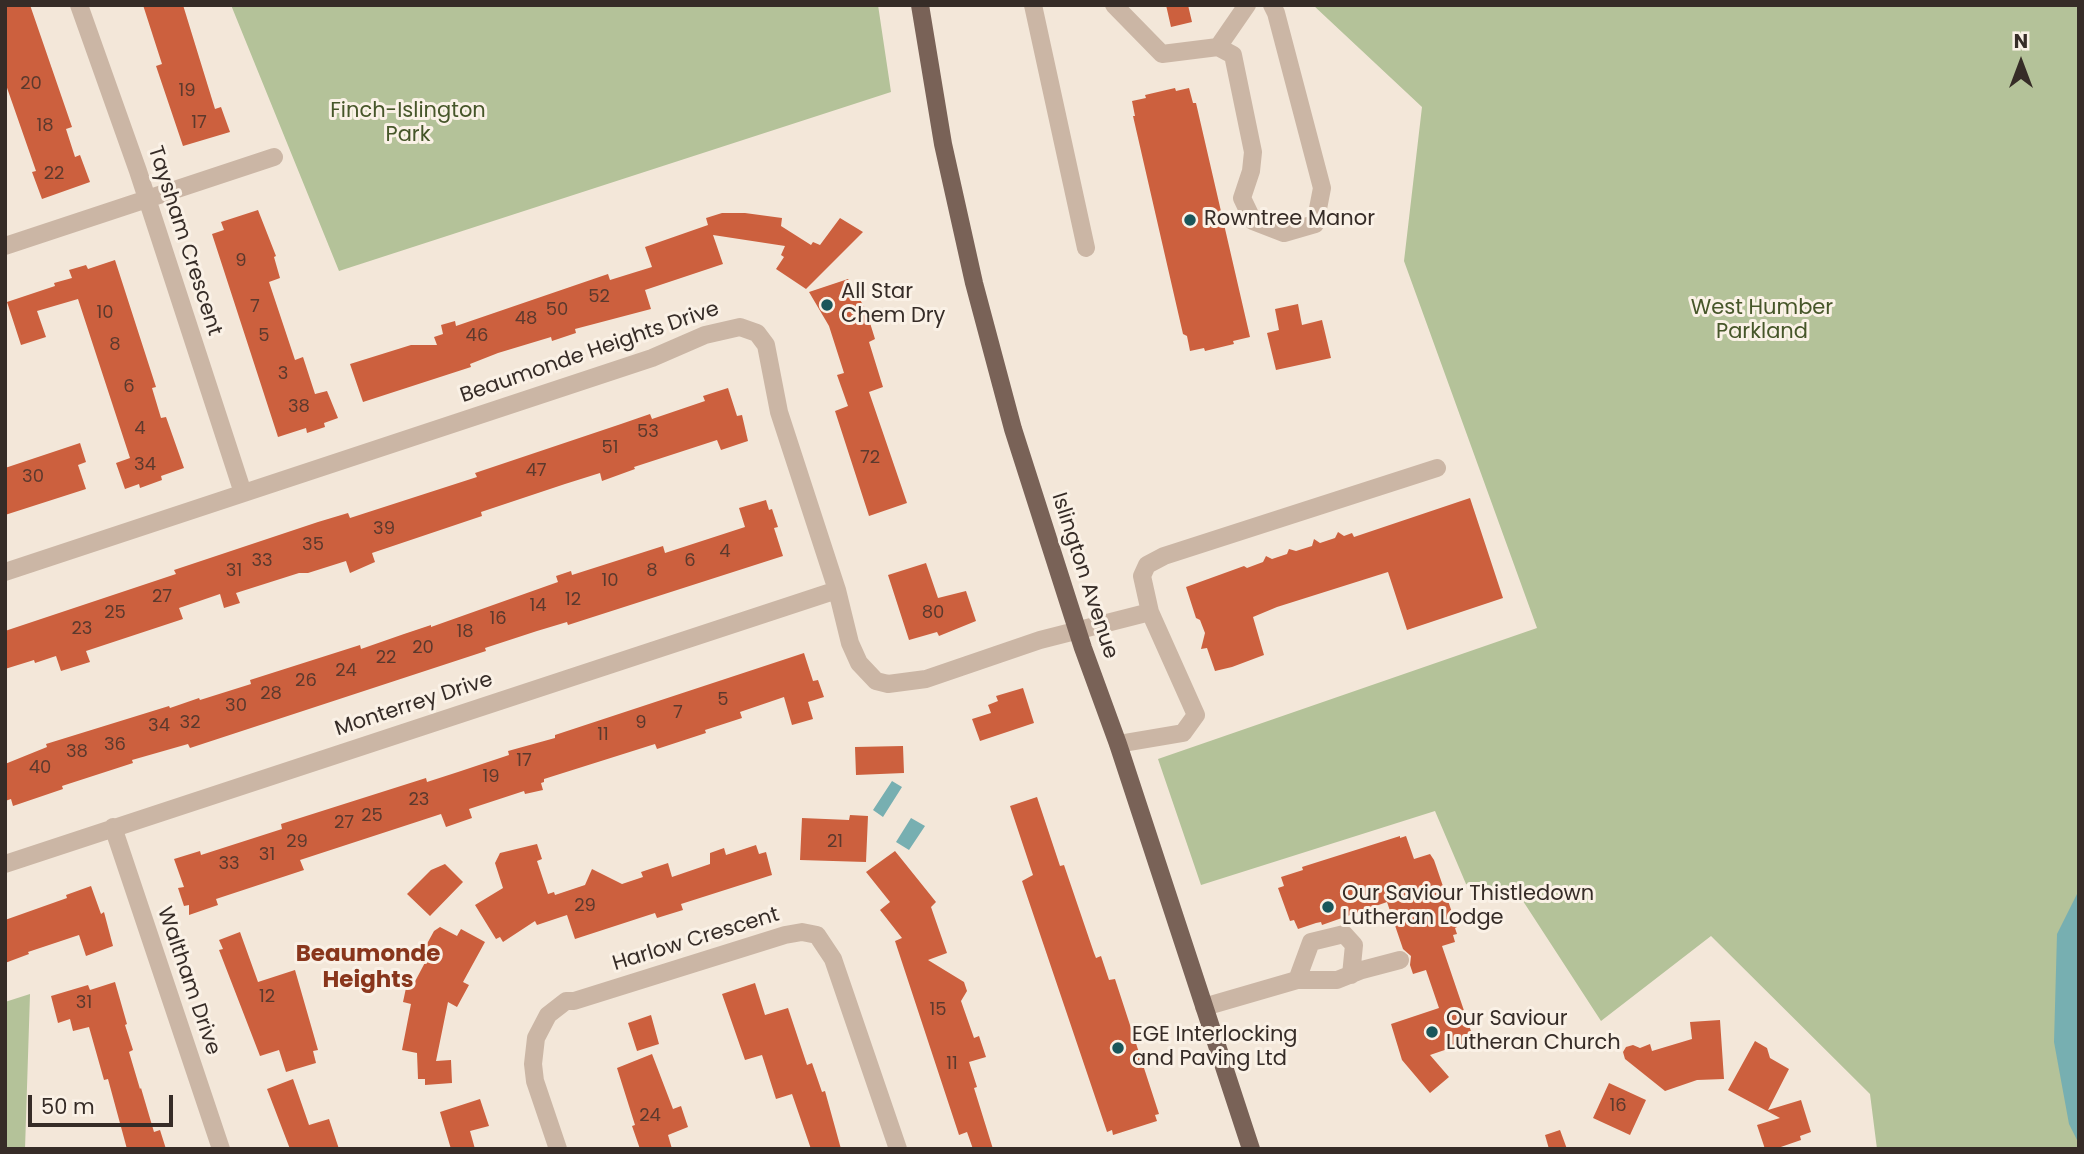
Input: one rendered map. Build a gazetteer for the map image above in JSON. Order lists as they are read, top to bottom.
{
  "streets": {
    "main road": ["Islington Avenue"],
    "street": [
      "Taysham Crescent",
      "Beaumonde Heights Drive",
      "Monterrey Drive",
      "Harlow Crescent",
      "Waltham Drive"
    ]
  },
  "crossings": [
    ["Taysham Crescent", "Beaumonde Heights Drive"],
    ["Beaumonde Heights Drive", "Islington Avenue"],
    ["Beaumonde Heights Drive", "Monterrey Drive"],
    ["Monterrey Drive", "Waltham Drive"]
  ],
  "districts": ["Beaumonde Heights"],
  "parks": ["Finch-Islington Park", "West Humber Parkland"],
  "places": [
    "Rowntree Manor",
    "All Star Chem Dry",
    "Our Saviour Thistledown Lutheran Lodge",
    "Our Saviour Lutheran Church",
    "EGE Interlocking and Paving Ltd"
  ],
  "house_numbers": [
    "20",
    "19",
    "17",
    "18",
    "22",
    "9",
    "52",
    "7",
    "50",
    "10",
    "48",
    "5",
    "46",
    "8",
    "3",
    "6",
    "38",
    "4",
    "53",
    "51",
    "72",
    "34",
    "47",
    "30",
    "39",
    "35",
    "4",
    "33",
    "6",
    "31",
    "8",
    "10",
    "27",
    "12",
    "14",
    "25",
    "80",
    "16",
    "23",
    "18",
    "20",
    "22",
    "24",
    "26",
    "28",
    "5",
    "30",
    "7",
    "32",
    "9",
    "34",
    "11",
    "36",
    "38",
    "17",
    "40",
    "19",
    "23",
    "25",
    "27",
    "29",
    "21",
    "31",
    "33",
    "29",
    "12",
    "31",
    "15",
    "11",
    "16",
    "24"
  ],
  "scale_bar": "50 m",
  "north": "top"
}
